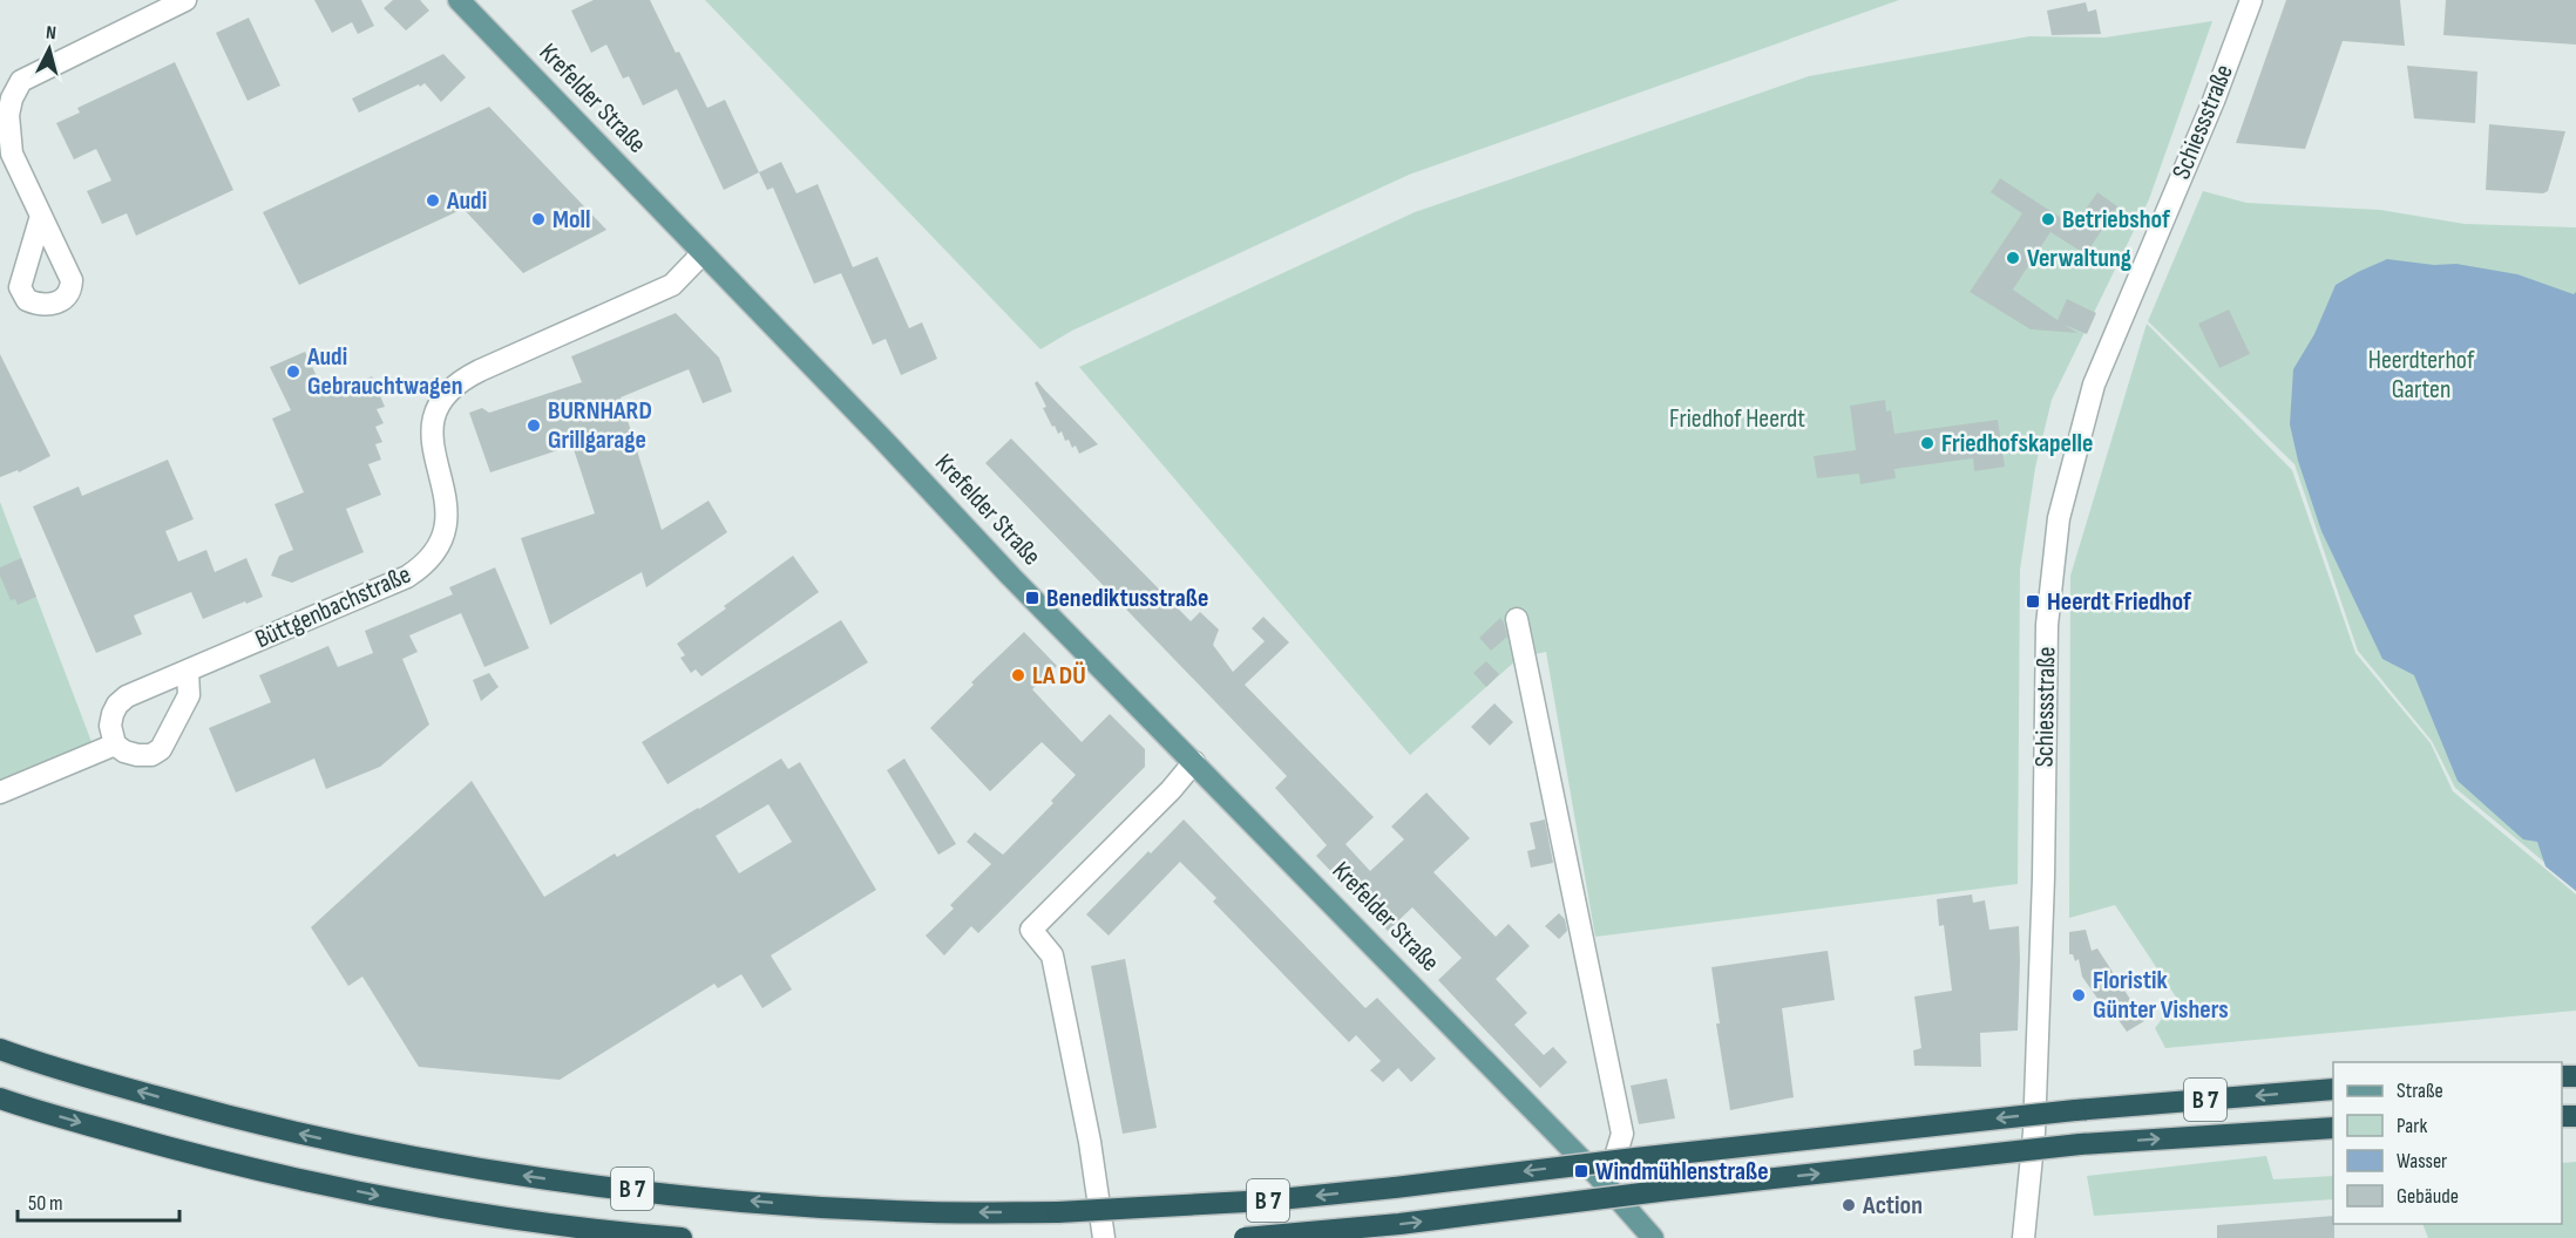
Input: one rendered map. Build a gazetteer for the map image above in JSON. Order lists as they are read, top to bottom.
{
  "streets": {
    "highway": ["B 7"],
    "main road": ["Krefelder Straße"],
    "street": ["Schiessstraße", "Büttgenbachstraße"]
  },
  "crossings": [
    ["Krefelder Straße", "Büttgenbachstraße"]
  ],
  "parks": ["Heerdterhof Garten", "Friedhof Heerdt"],
  "places": {
    "other": [
      "Audi",
      "Moll",
      "Betriebshof",
      "Verwaltung",
      "Audi Gebrauchtwagen",
      "BURNHARD Grillgarage",
      "Friedhofskapelle",
      "LA DÜ",
      "Floristik Günter Vishers",
      "Action"
    ],
    "transit": ["Benediktusstraße", "Heerdt Friedhof", "Windmühlenstraße"]
  },
  "legend": [
    "Straße",
    "Park",
    "Wasser",
    "Gebäude"
  ],
  "scale_bar": "50 m",
  "north": "top"
}
